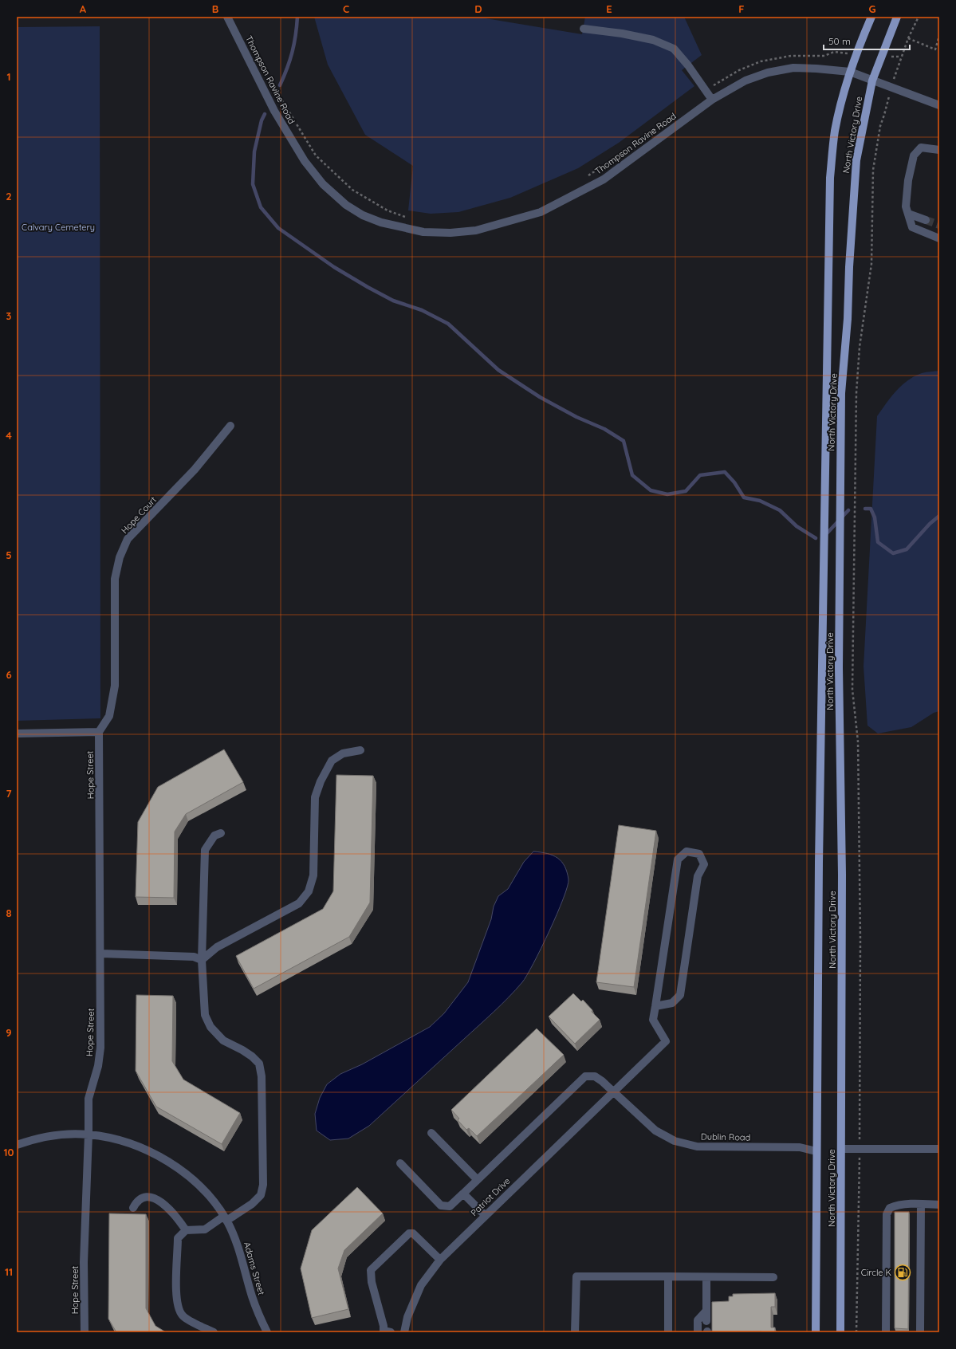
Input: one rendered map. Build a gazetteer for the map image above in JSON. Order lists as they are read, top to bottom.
{
  "streets": {
    "main road": ["North Victory Drive"],
    "street": [
      "Thompson Ravine Road",
      "Hope Court",
      "Hope Street",
      "Dublin Road",
      "Patriot Drive",
      "Adams Street"
    ]
  },
  "crossings": [
    ["Thompson Ravine Road", "North Victory Drive"],
    ["North Victory Drive", "Dublin Road"],
    ["Hope Court", "Hope Street"],
    ["Hope Street", "Adams Street"],
    ["Dublin Road", "Patriot Drive"]
  ],
  "parks": ["Calvary Cemetery"],
  "places": {
    "fuel station": ["Circle K"]
  },
  "scale_bar": "50 m",
  "grid": {
    "columns": [
      "A",
      "B",
      "C",
      "D",
      "E",
      "F",
      "G"
    ],
    "rows": [
      "1",
      "2",
      "3",
      "4",
      "5",
      "6",
      "7",
      "8",
      "9",
      "10",
      "11"
    ]
  }
}
